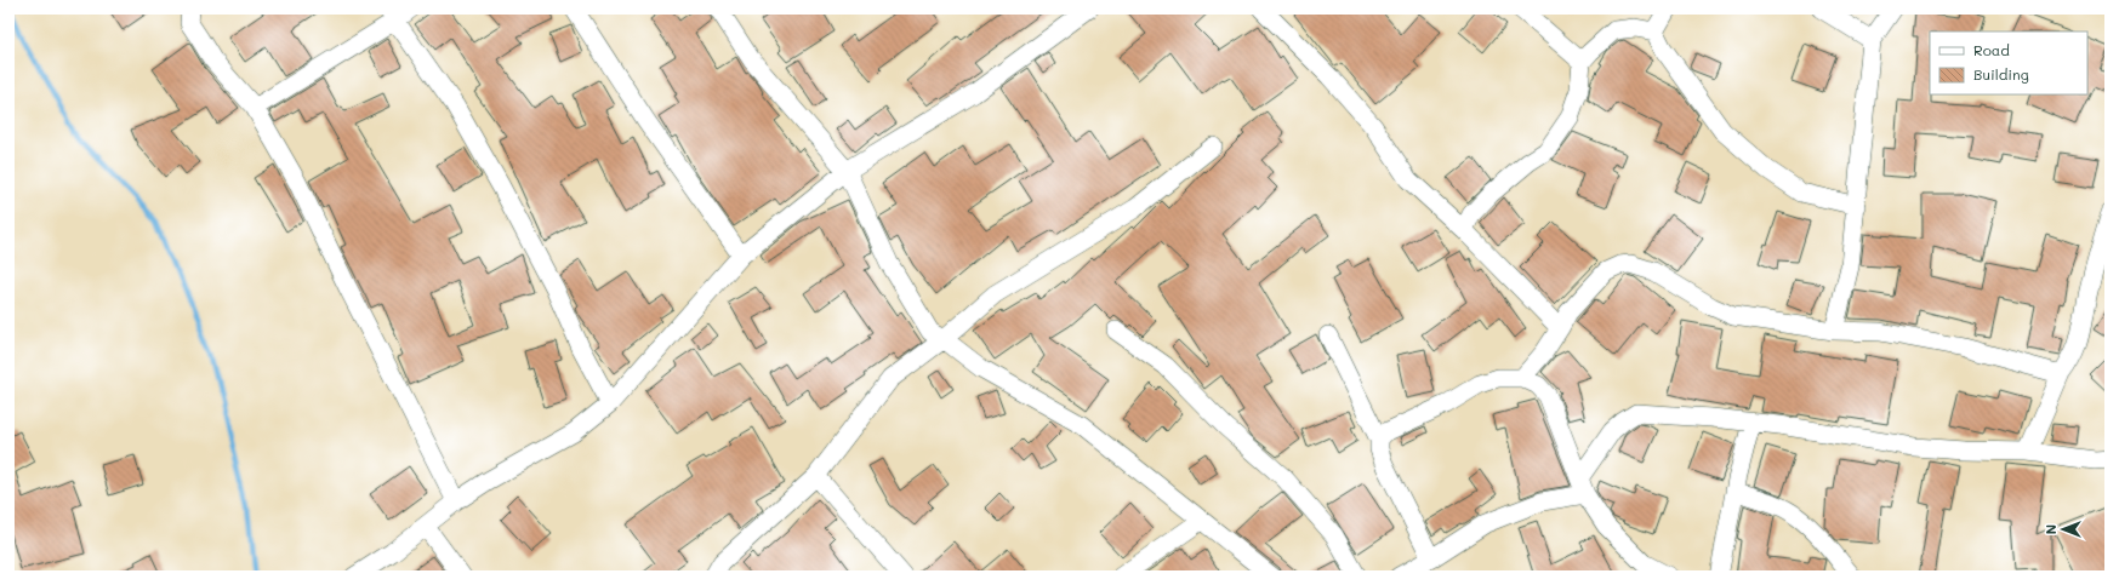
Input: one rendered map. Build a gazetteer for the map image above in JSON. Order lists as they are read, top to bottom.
{
  "legend": ["Road", "Building"],
  "north": "left"
}
